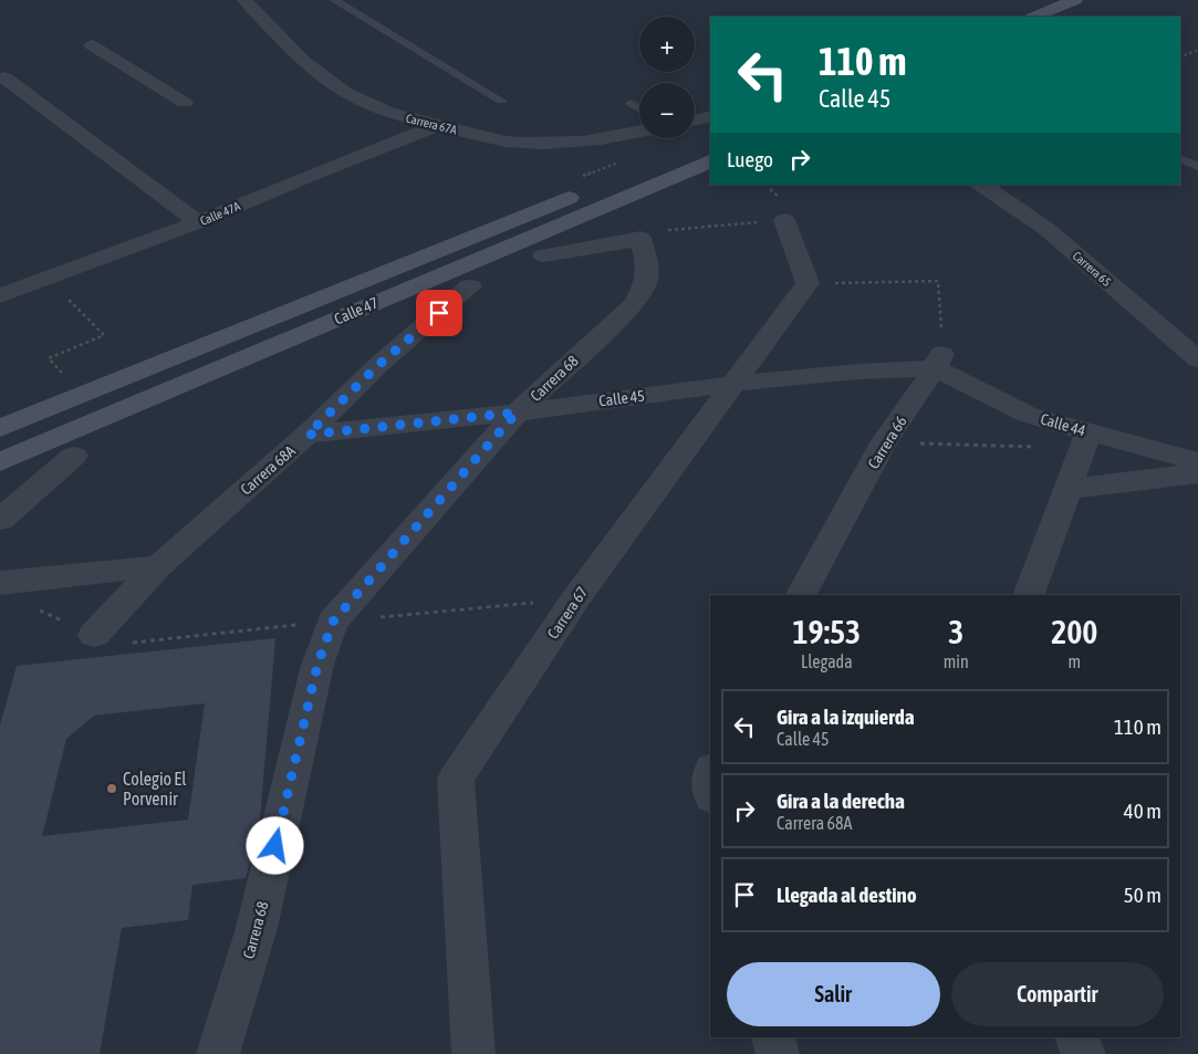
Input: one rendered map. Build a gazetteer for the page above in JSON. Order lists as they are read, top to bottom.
{
  "streets": {
    "main road": ["Calle 47"],
    "street": [
      "Carrera 67A",
      "Calle 47A",
      "Carrera 65",
      "Carrera 68",
      "Calle 45",
      "Calle 44",
      "Carrera 66",
      "Carrera 68A",
      "Carrera 67"
    ]
  },
  "crossings": [
    ["Carrera 67A", "Calle 47A"],
    ["Carrera 68", "Calle 45"],
    ["Calle 45", "Calle 44"],
    ["Calle 45", "Carrera 66"],
    ["Calle 45", "Carrera 68A"],
    ["Calle 45", "Carrera 67"],
    ["Calle 44", "Carrera 66"]
  ],
  "places": ["Colegio El Porvenir"],
  "page": {
    "map_buttons": ["+", "−"],
    "turn": ["110 m", "Calle 45"],
    "then": "Luego",
    "eta": [
      "19:53",
      "Llegada",
      "3",
      "min",
      "200",
      "m"
    ],
    "list": [
      {
        "name": "Gira a la izquierda",
        "note": "Calle 45",
        "value": "110 m"
      },
      {
        "name": "Gira a la derecha",
        "note": "Carrera 68A",
        "value": "40 m"
      },
      {
        "name": "Llegada al destino",
        "value": "50 m"
      }
    ],
    "buttons": ["Salir", "Compartir"]
  }
}
